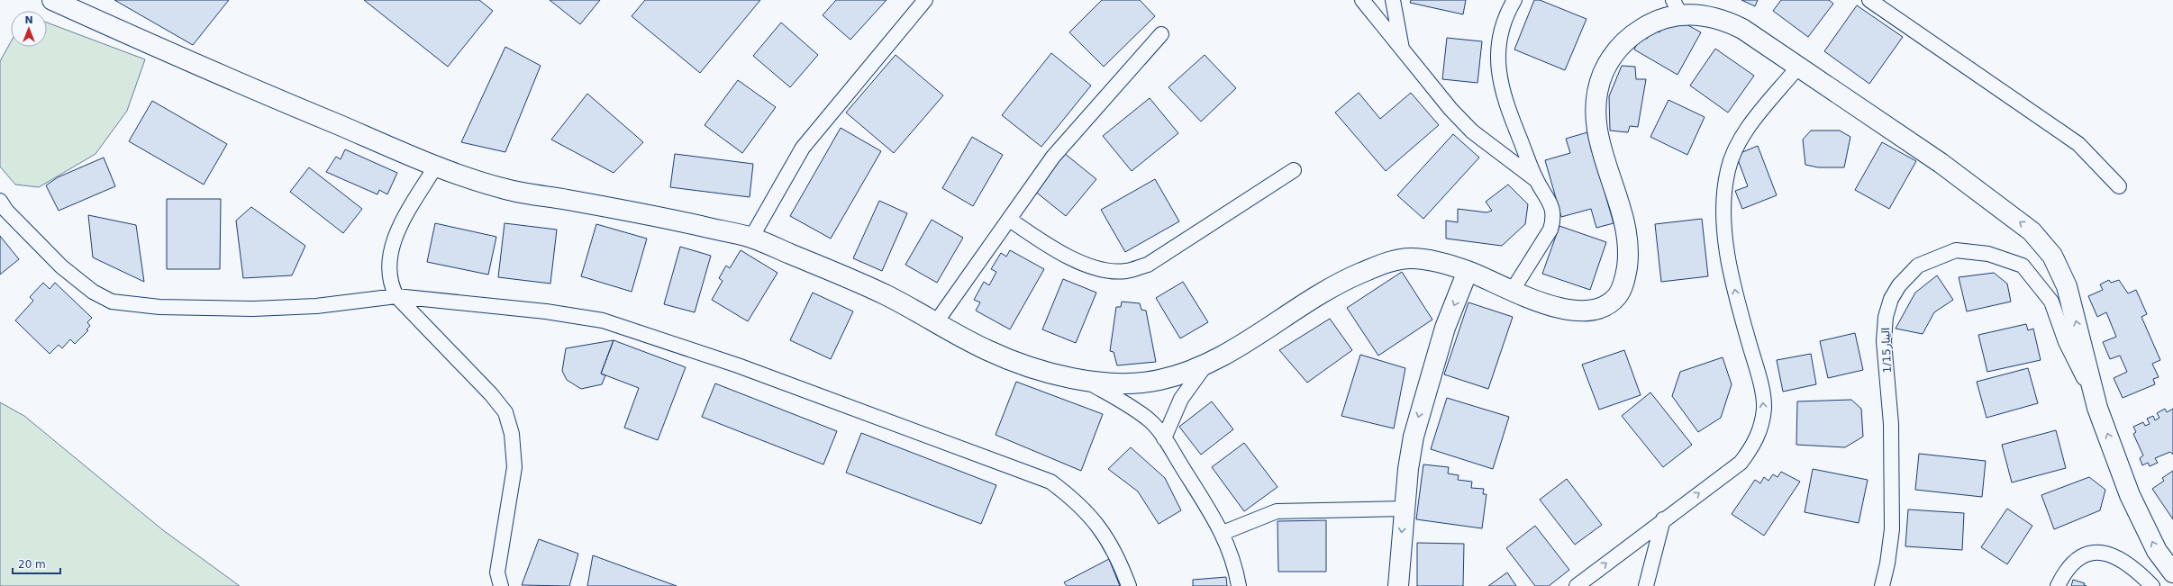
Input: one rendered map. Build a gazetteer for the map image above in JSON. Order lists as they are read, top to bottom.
{
  "streets": {
    "street": ["الينار1/15"]
  },
  "scale_bar": "20 m",
  "north": "top"
}
